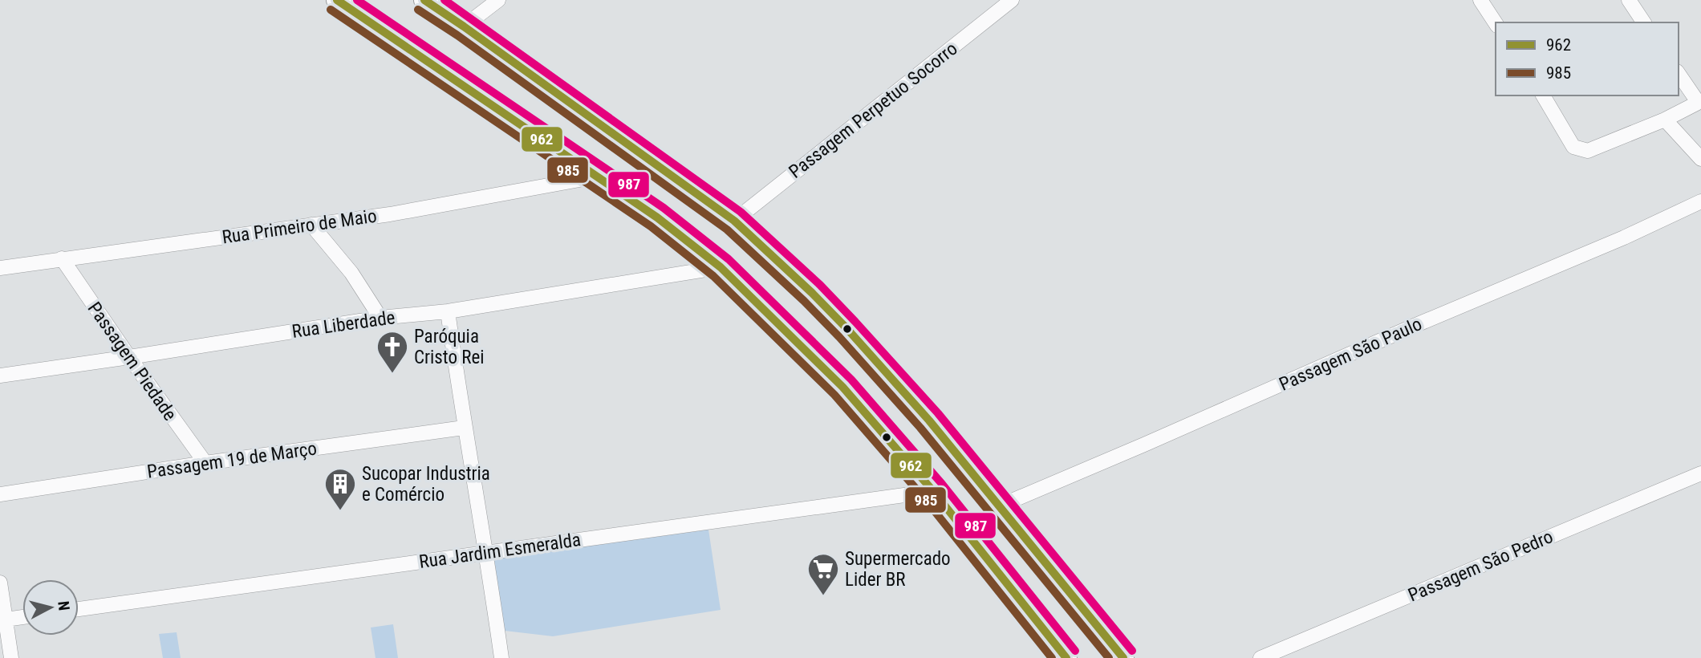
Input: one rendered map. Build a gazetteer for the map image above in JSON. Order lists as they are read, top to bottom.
{
  "streets": {
    "street": [
      "Passagem Perpetuo Socorro",
      "Rua Primeiro de Maio",
      "Rua Liberdade",
      "Passagem São Paulo",
      "Passagem Piedade",
      "Passagem 19 de Março",
      "Rua Jardim Esmeralda",
      "Passagem São Pedro"
    ]
  },
  "crossings": [
    ["Rua Primeiro de Maio", "Passagem Piedade"],
    ["Rua Liberdade", "Passagem Piedade"],
    ["Passagem Piedade", "Passagem 19 de Março"]
  ],
  "places": {
    "church": ["Paróquia Cristo Rei"],
    "building": ["Sucopar Industria e Comércio"],
    "supermarket": ["Supermercado Lider BR"]
  },
  "lines": ["transit line 962", "transit line 987", "transit line 985"],
  "legend": ["962", "985"],
  "north": "right"
}
